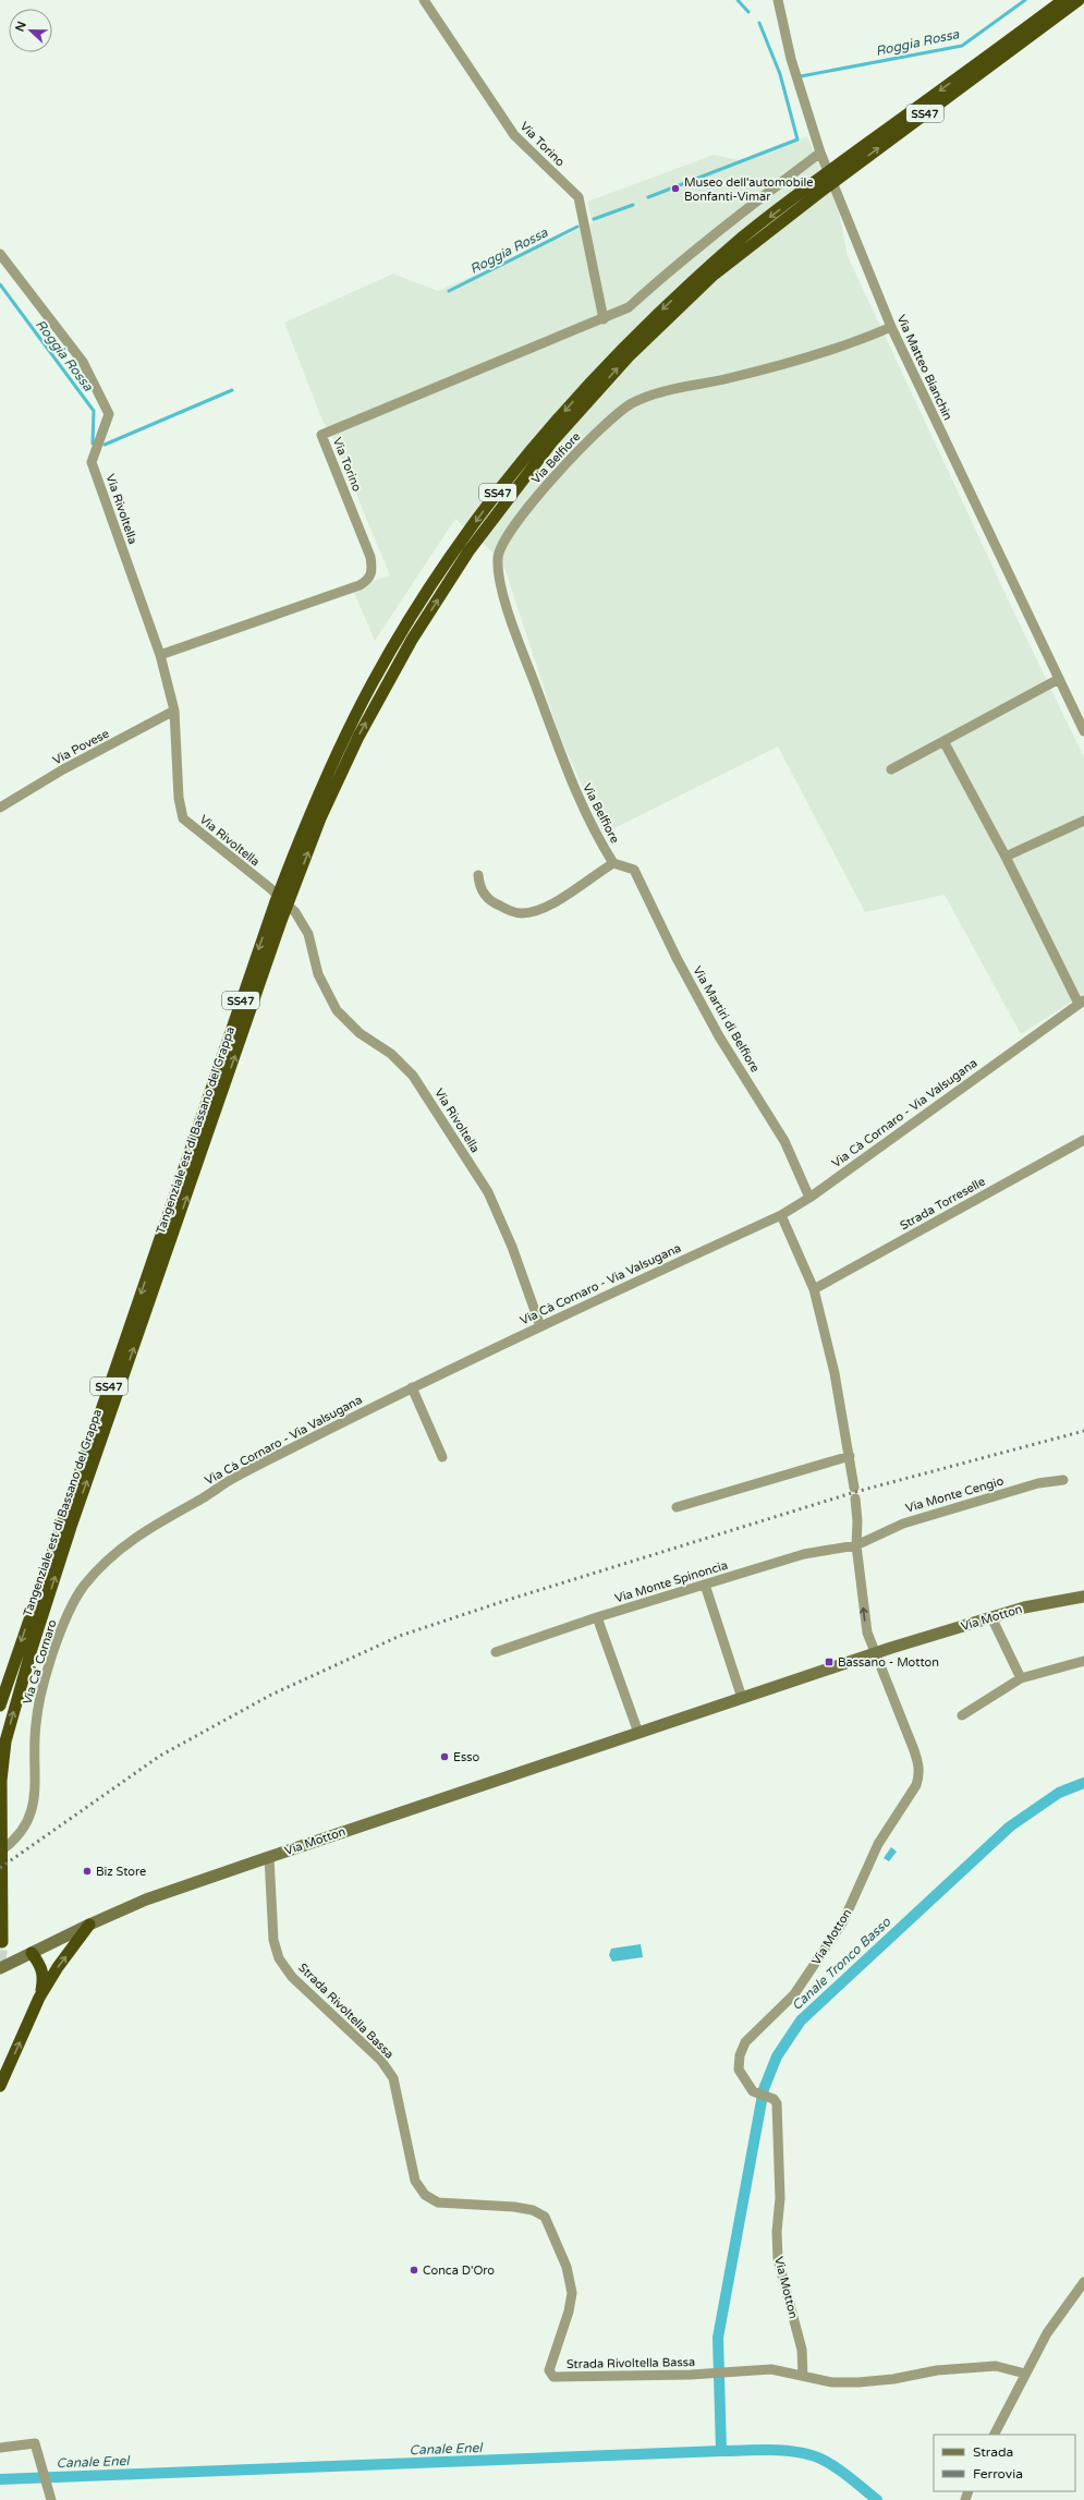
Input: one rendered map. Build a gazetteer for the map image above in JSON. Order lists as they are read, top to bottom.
{
  "streets": {
    "highway": ["SS47", "Tangenziale est di Bassano del Grappa"],
    "main road": ["Via Motton"],
    "street": [
      "Via Torino",
      "Via Matteo Bianchin",
      "Via Belfiore",
      "Via Rivoltella",
      "Via Povese",
      "Via Martiri di Belfiore",
      "Via Cà Cornaro - Via Valsugana",
      "Strada Torreselle",
      "Via Monte Cengio",
      "Via Monte Spinoncia",
      "Via Ca' Cornaro",
      "Strada Rivoltella Bassa"
    ]
  },
  "crossings": [
    ["Via Torino", "Via Matteo Bianchin"],
    ["Via Torino", "Via Rivoltella"],
    ["Via Matteo Bianchin", "Via Belfiore"],
    ["Via Belfiore", "Via Martiri di Belfiore"],
    ["Via Rivoltella", "Via Povese"],
    ["Via Rivoltella", "Via Cà Cornaro - Via Valsugana"],
    ["Via Martiri di Belfiore", "Via Cà Cornaro - Via Valsugana"],
    ["Via Cà Cornaro - Via Valsugana", "Via Ca' Cornaro"],
    ["Via Monte Cengio", "Via Monte Spinoncia"],
    ["Via Motton", "Strada Rivoltella Bassa"]
  ],
  "water": ["Roggia Rossa", "Canale Tronco Basso", "Canale Enel"],
  "places": {
    "other": [
      "Museo dell'automobile Bonfanti-Vimar",
      "Esso",
      "Biz Store",
      "Conca D'Oro"
    ],
    "transit": ["Bassano - Motton"]
  },
  "legend": ["Strada", "Ferrovia"],
  "north": "left"
}
